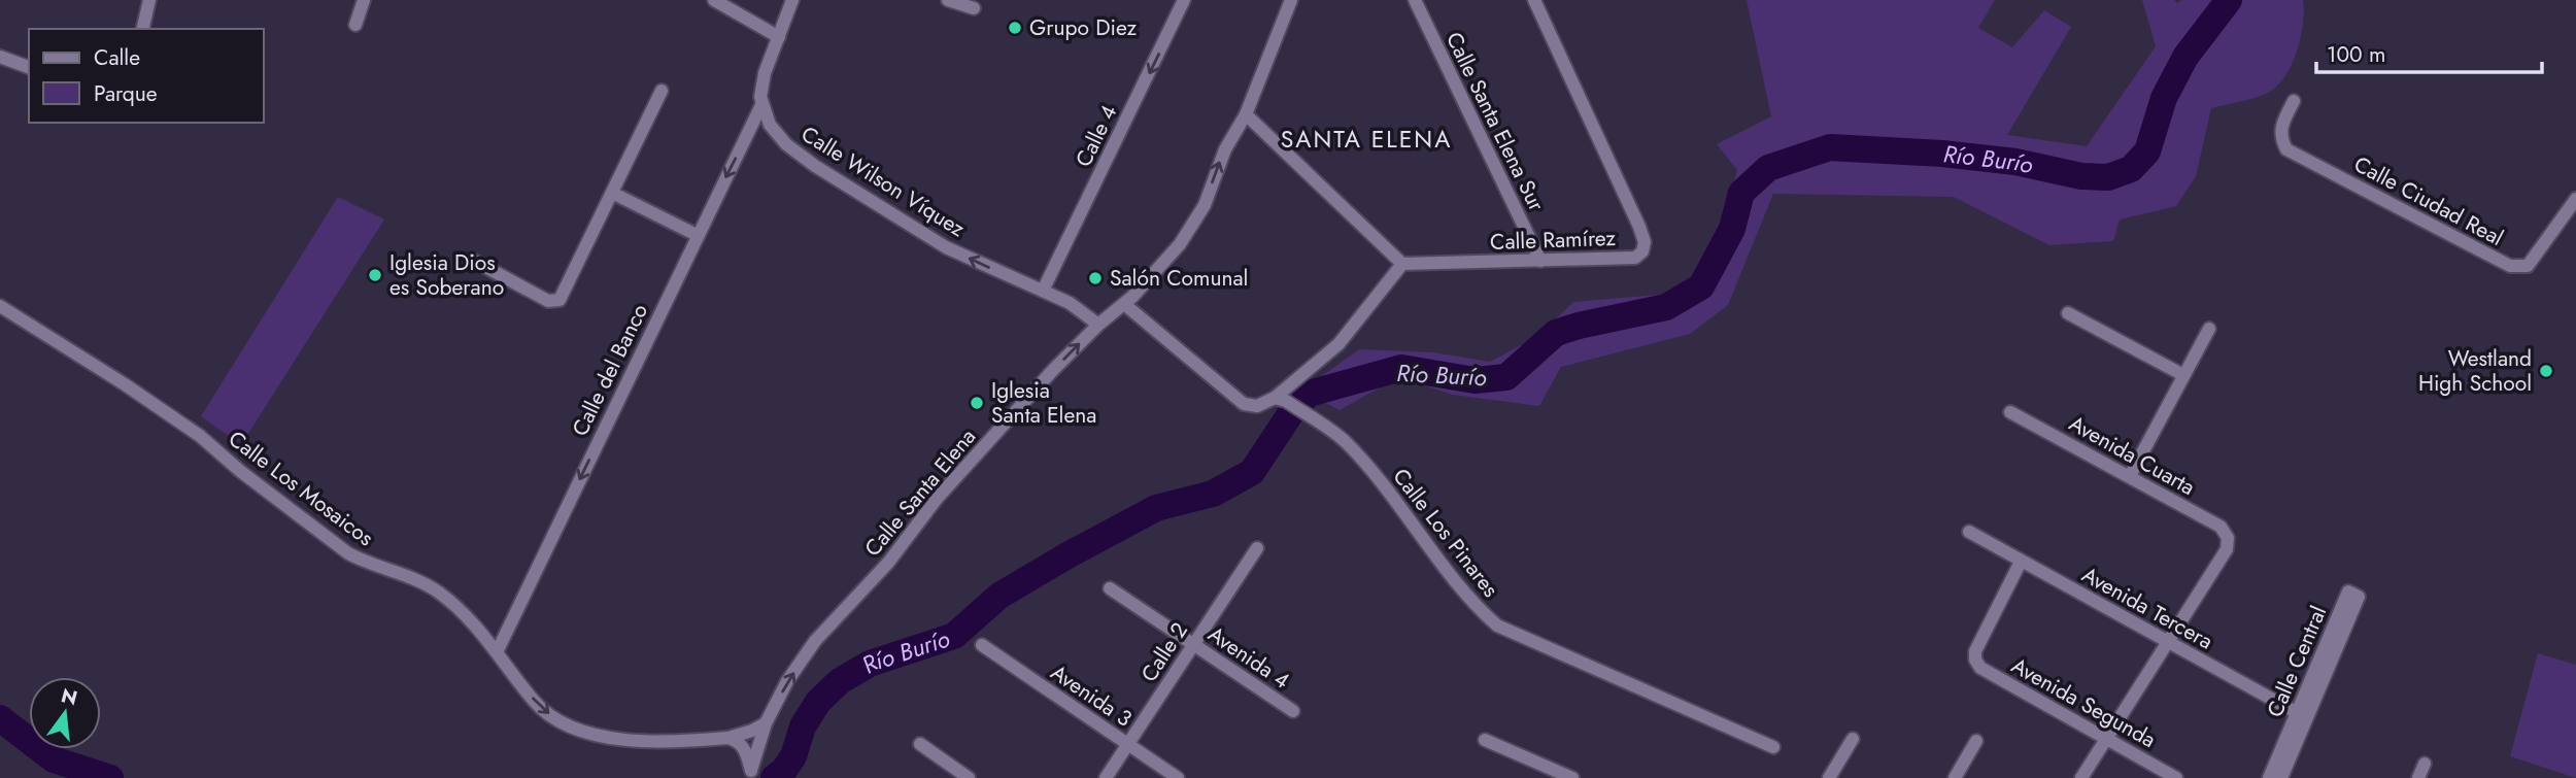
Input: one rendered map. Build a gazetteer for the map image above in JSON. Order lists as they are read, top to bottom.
{
  "streets": {
    "street": [
      "Calle Santa Elena Sur",
      "Calle 4",
      "Calle Wilson Víquez",
      "Calle Ciudad Real",
      "Calle Ramírez",
      "Calle del Banco",
      "Avenida Cuarta",
      "Calle Los Mosaicos",
      "Calle Santa Elena",
      "Calle Los Pinares",
      "Avenida Tercera",
      "Calle 2",
      "Avenida 4",
      "Calle Central",
      "Avenida 3",
      "Avenida Segunda"
    ]
  },
  "crossings": [
    ["Calle Santa Elena Sur", "Calle Ramírez"],
    ["Calle 4", "Calle Wilson Víquez"],
    ["Calle Wilson Víquez", "Calle del Banco"],
    ["Calle Wilson Víquez", "Calle Santa Elena"],
    ["Calle del Banco", "Calle Los Mosaicos"],
    ["Avenida Cuarta", "Avenida Tercera"],
    ["Calle Los Mosaicos", "Calle Santa Elena"],
    ["Avenida Tercera", "Calle Central"],
    ["Avenida Tercera", "Avenida Segunda"],
    ["Calle 2", "Avenida 4"],
    ["Calle 2", "Avenida 3"]
  ],
  "one_way": [
    "Calle 4",
    "Calle Wilson Víquez",
    "Calle del Banco",
    "Calle Santa Elena"
  ],
  "districts": ["SANTA ELENA"],
  "water": ["Río Burío"],
  "places": [
    "Grupo Diez",
    "Iglesia Dios es Soberano",
    "Salón Comunal",
    "Westland High School",
    "Iglesia Santa Elena"
  ],
  "legend": ["Calle", "Parque"],
  "scale_bar": "100 m",
  "north": "top"
}
